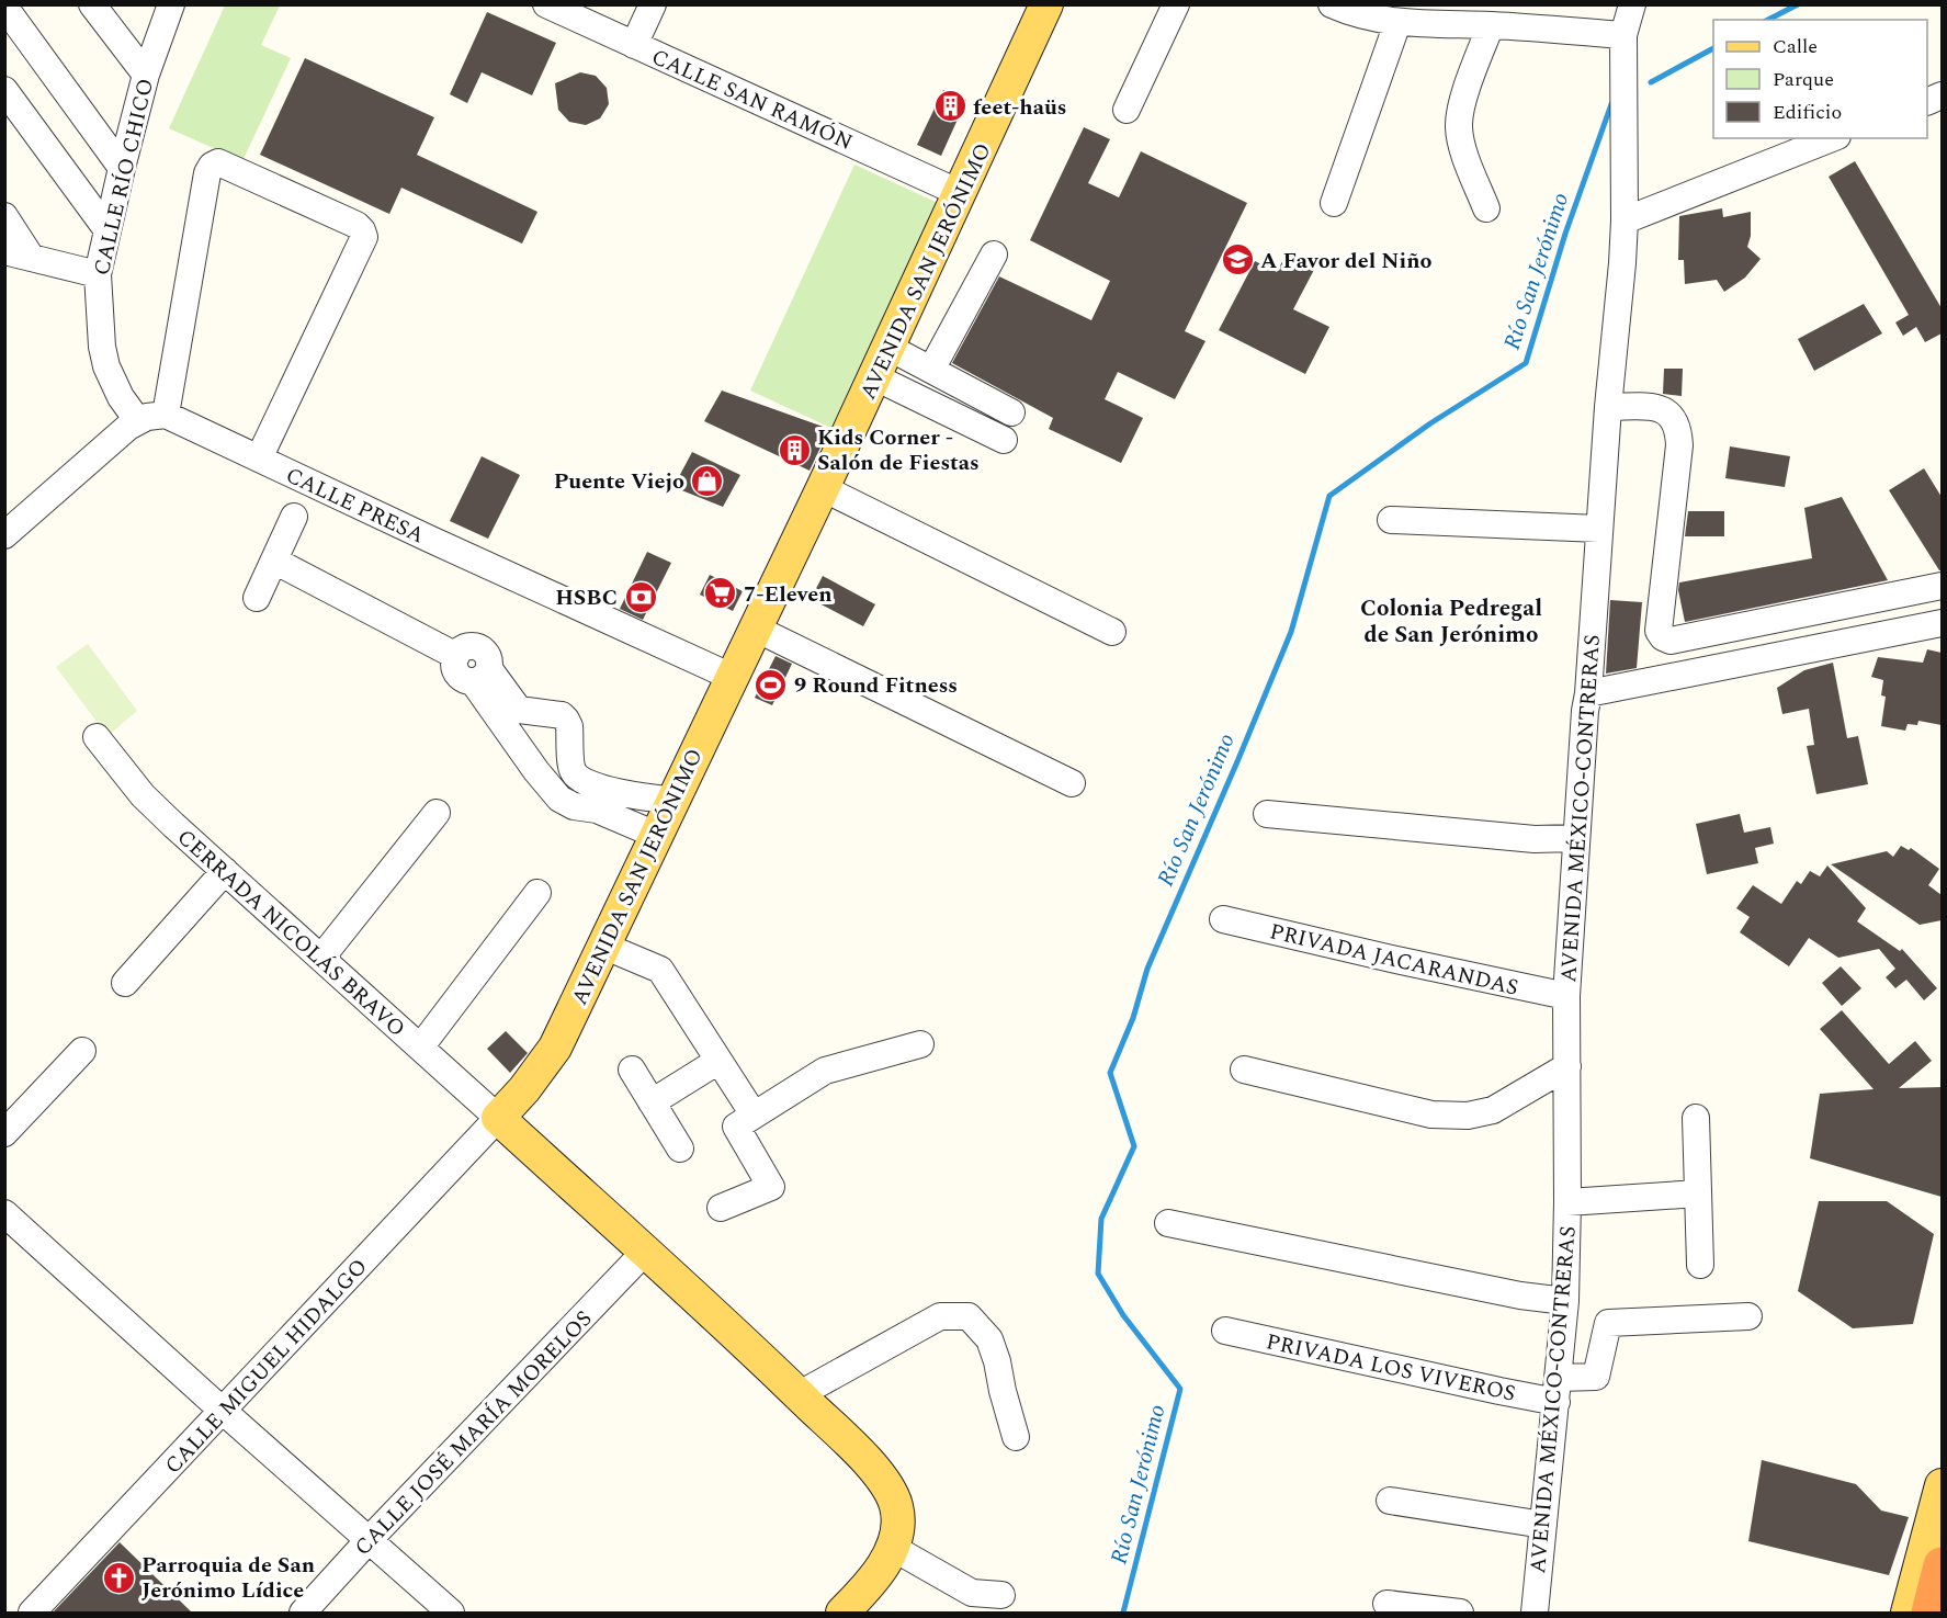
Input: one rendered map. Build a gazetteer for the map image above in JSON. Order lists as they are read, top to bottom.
{
  "streets": {
    "main road": ["AVENIDA SAN JERÓNIMO"],
    "street": [
      "CALLE SAN RAMÓN",
      "CALLE RÍO CHICO",
      "CALLE PRESA",
      "AVENIDA MÉXICO-CONTRERAS",
      "CERRADA NICOLÁS BRAVO",
      "PRIVADA JACARANDAS",
      "CALLE MIGUEL HIDALGO",
      "PRIVADA LOS VIVEROS",
      "CALLE JOSÉ MARÍA MORELOS"
    ]
  },
  "crossings": [
    ["CALLE SAN RAMÓN", "AVENIDA SAN JERÓNIMO"],
    ["AVENIDA SAN JERÓNIMO", "CALLE PRESA"],
    ["AVENIDA SAN JERÓNIMO", "CERRADA NICOLÁS BRAVO"],
    ["AVENIDA SAN JERÓNIMO", "CALLE MIGUEL HIDALGO"],
    ["AVENIDA MÉXICO-CONTRERAS", "PRIVADA JACARANDAS"],
    ["AVENIDA MÉXICO-CONTRERAS", "PRIVADA LOS VIVEROS"],
    ["CERRADA NICOLÁS BRAVO", "CALLE MIGUEL HIDALGO"]
  ],
  "districts": ["Colonia Pedregal de San Jerónimo"],
  "water": ["Río San Jerónimo"],
  "places": {
    "building": ["feet-haüs", "Kids Corner - Salón de Fiestas"],
    "school or university": ["A Favor del Niño"],
    "shop": ["Puente Viejo"],
    "supermarket": ["7-Eleven"],
    "bank": ["HSBC"],
    "sports": ["9 Round Fitness"],
    "church": ["Parroquia de San Jerónimo Lídice"]
  },
  "legend": ["Calle", "Parque", "Edificio"]
}
